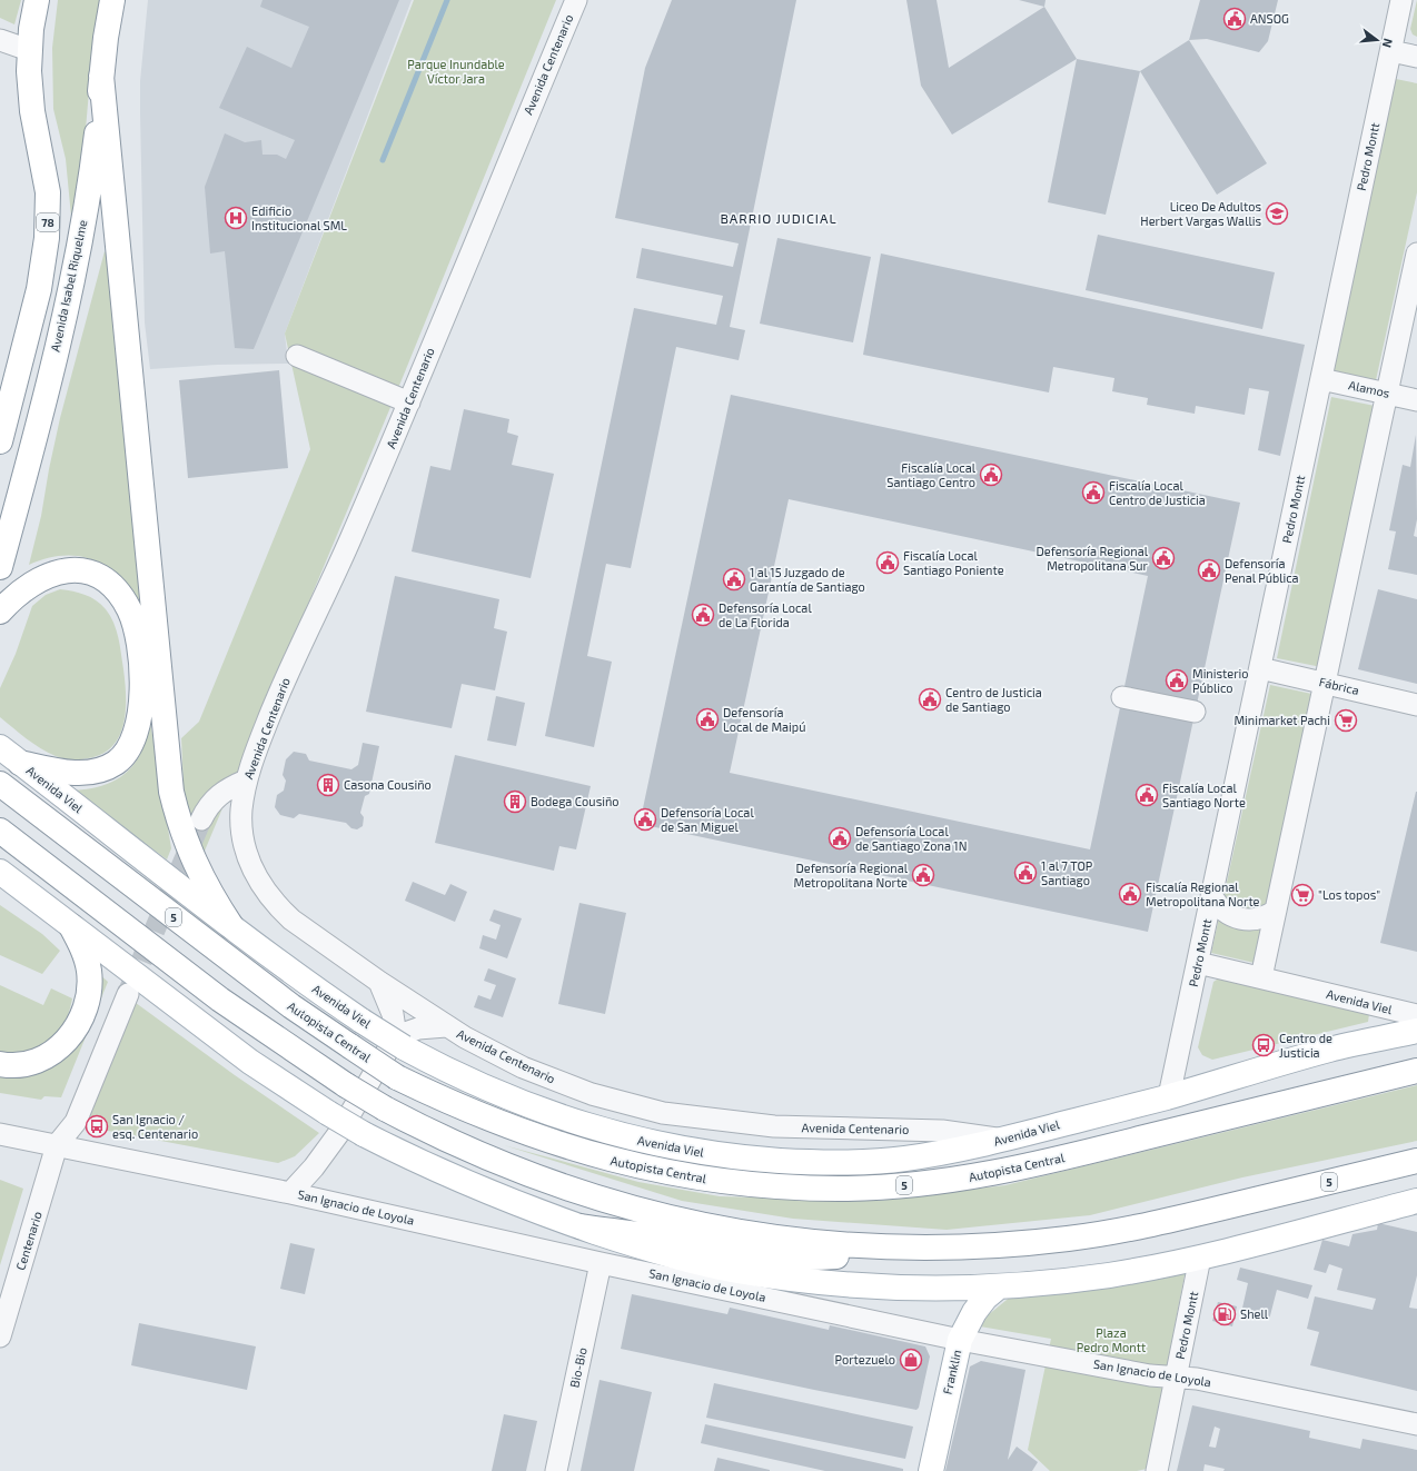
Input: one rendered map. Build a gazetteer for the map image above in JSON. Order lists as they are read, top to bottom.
{
  "streets": {
    "main road": [
      "78",
      "Avenida Isabel Riquelme",
      "Avenida Viel",
      "5",
      "Autopista Central",
      "Franklin"
    ],
    "street": [
      "Avenida Centenario",
      "Pedro Montt",
      "Alamos",
      "Fábrica",
      "San Ignacio de Loyola",
      "Centenario",
      "Bio-Bio"
    ]
  },
  "crossings": [
    ["Avenida Centenario", "Avenida Viel"],
    ["Pedro Montt", "Alamos"],
    ["Pedro Montt", "Fábrica"],
    ["Pedro Montt", "Avenida Viel"],
    ["Pedro Montt", "San Ignacio de Loyola"],
    ["San Ignacio de Loyola", "Centenario"],
    ["San Ignacio de Loyola", "Bio-Bio"],
    ["San Ignacio de Loyola", "Franklin"]
  ],
  "districts": ["BARRIO JUDICIAL"],
  "parks": ["Parque Inundable Víctor Jara", "Plaza Pedro Montt"],
  "places": {
    "public building": [
      "ANSOG",
      "Fiscalía Local Santiago Centro",
      "Fiscalía Local Centro de Justicia",
      "Defensoría Regional Metropolitana Sur",
      "Fiscalía Local Santiago Poniente",
      "Defensoría Penal Pública",
      "1 al 15 Juzgado de Garantía de Santiago",
      "Defensoría Local de La Florida",
      "Ministerio Público",
      "Centro de Justicia de Santiago",
      "Defensoría Local de Maipú",
      "Fiscalía Local Santiago Norte",
      "Defensoría Local de San Miguel",
      "Defensoría Local de Santiago Zona 1N",
      "1 al 7 TOP Santiago",
      "Defensoría Regional Metropolitana Norte",
      "Fiscalía Regional Metropolitana Norte"
    ],
    "school or university": ["Liceo De Adultos Herbert Vargas Wallis"],
    "hospital": ["Edificio Institucional SML"],
    "supermarket": ["Minimarket Pachi", "\"Los topos\""],
    "building": ["Casona Cousiño", "Bodega Cousiño"],
    "bus stop": ["Centro de Justicia", "San Ignacio / esq. Centenario"],
    "fuel station": ["Shell"],
    "shop": ["Portezuelo"]
  },
  "north": "right"
}
